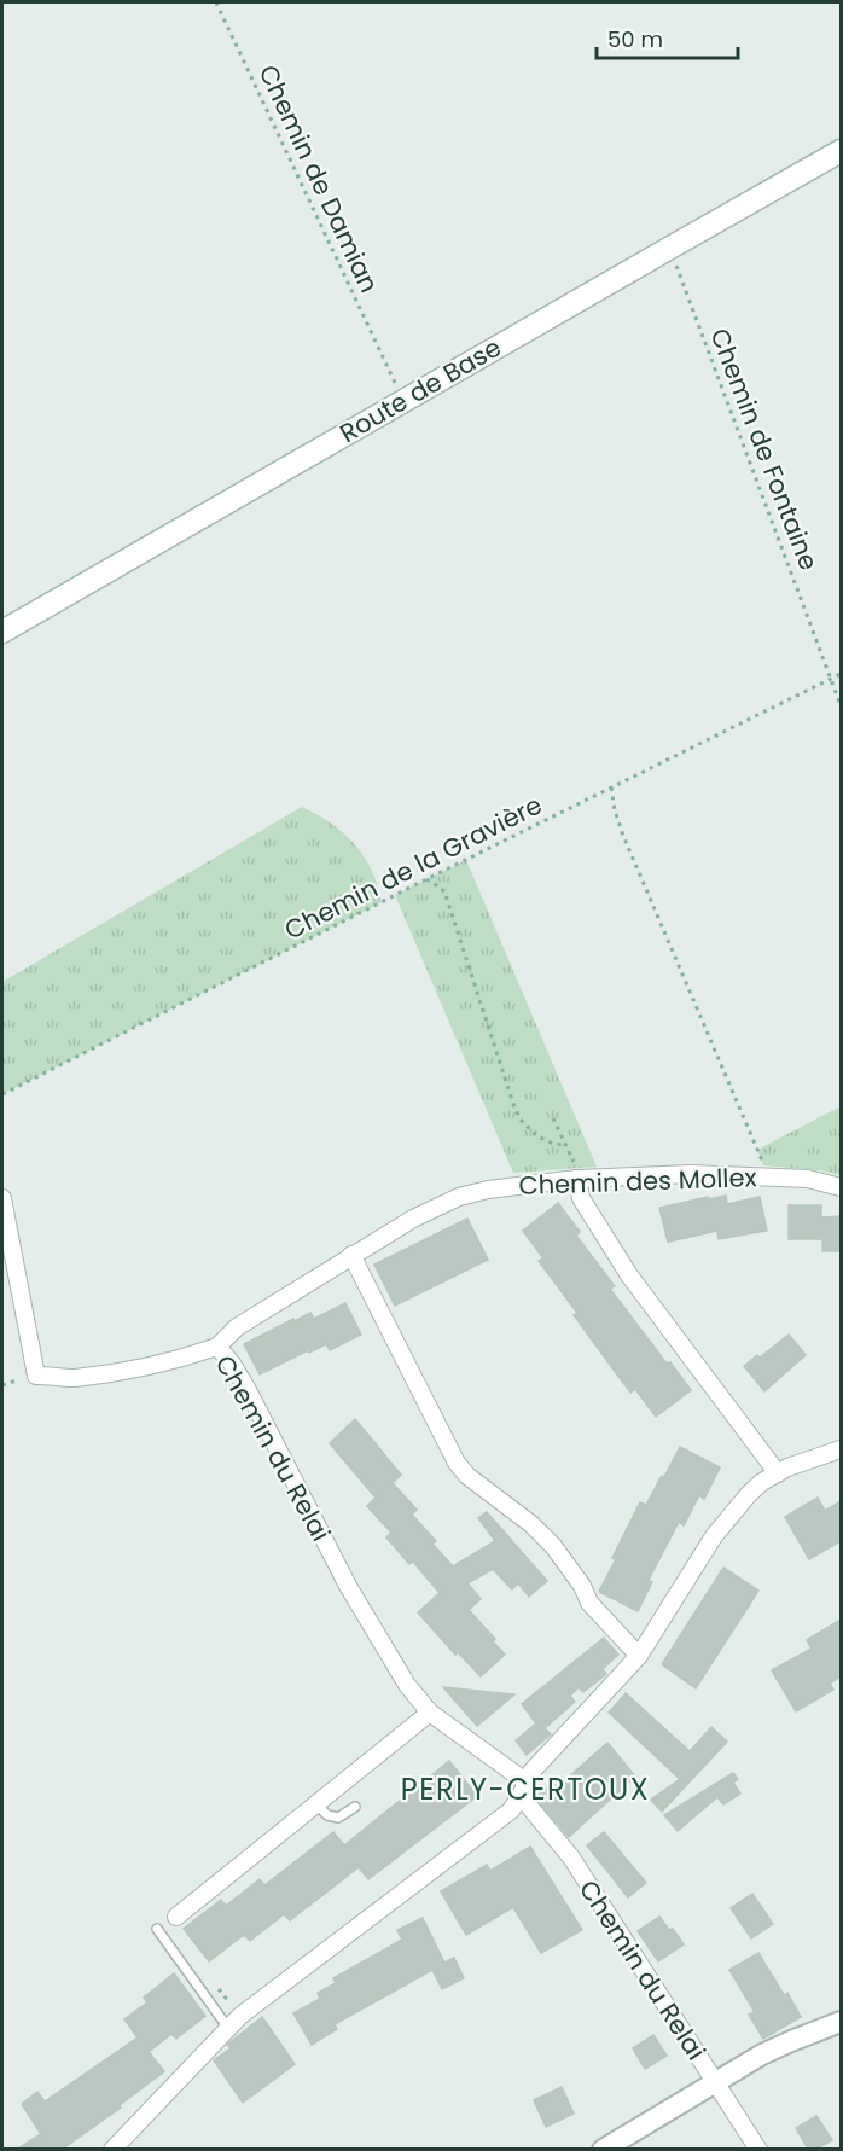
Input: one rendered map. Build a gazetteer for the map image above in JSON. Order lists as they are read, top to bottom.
{
  "streets": {
    "main road": ["Route de Base"],
    "street": ["Chemin des Mollex", "Chemin du Relai"],
    "path": ["Chemin de Damian", "Chemin de Fontaine", "Chemin de la Gravière"]
  },
  "crossings": [
    ["Route de Base", "Chemin de Fontaine"],
    ["Chemin de Fontaine", "Chemin de la Gravière"],
    ["Chemin des Mollex", "Chemin du Relai"]
  ],
  "districts": ["PERLY-CERTOUX"],
  "scale_bar": "50 m"
}
